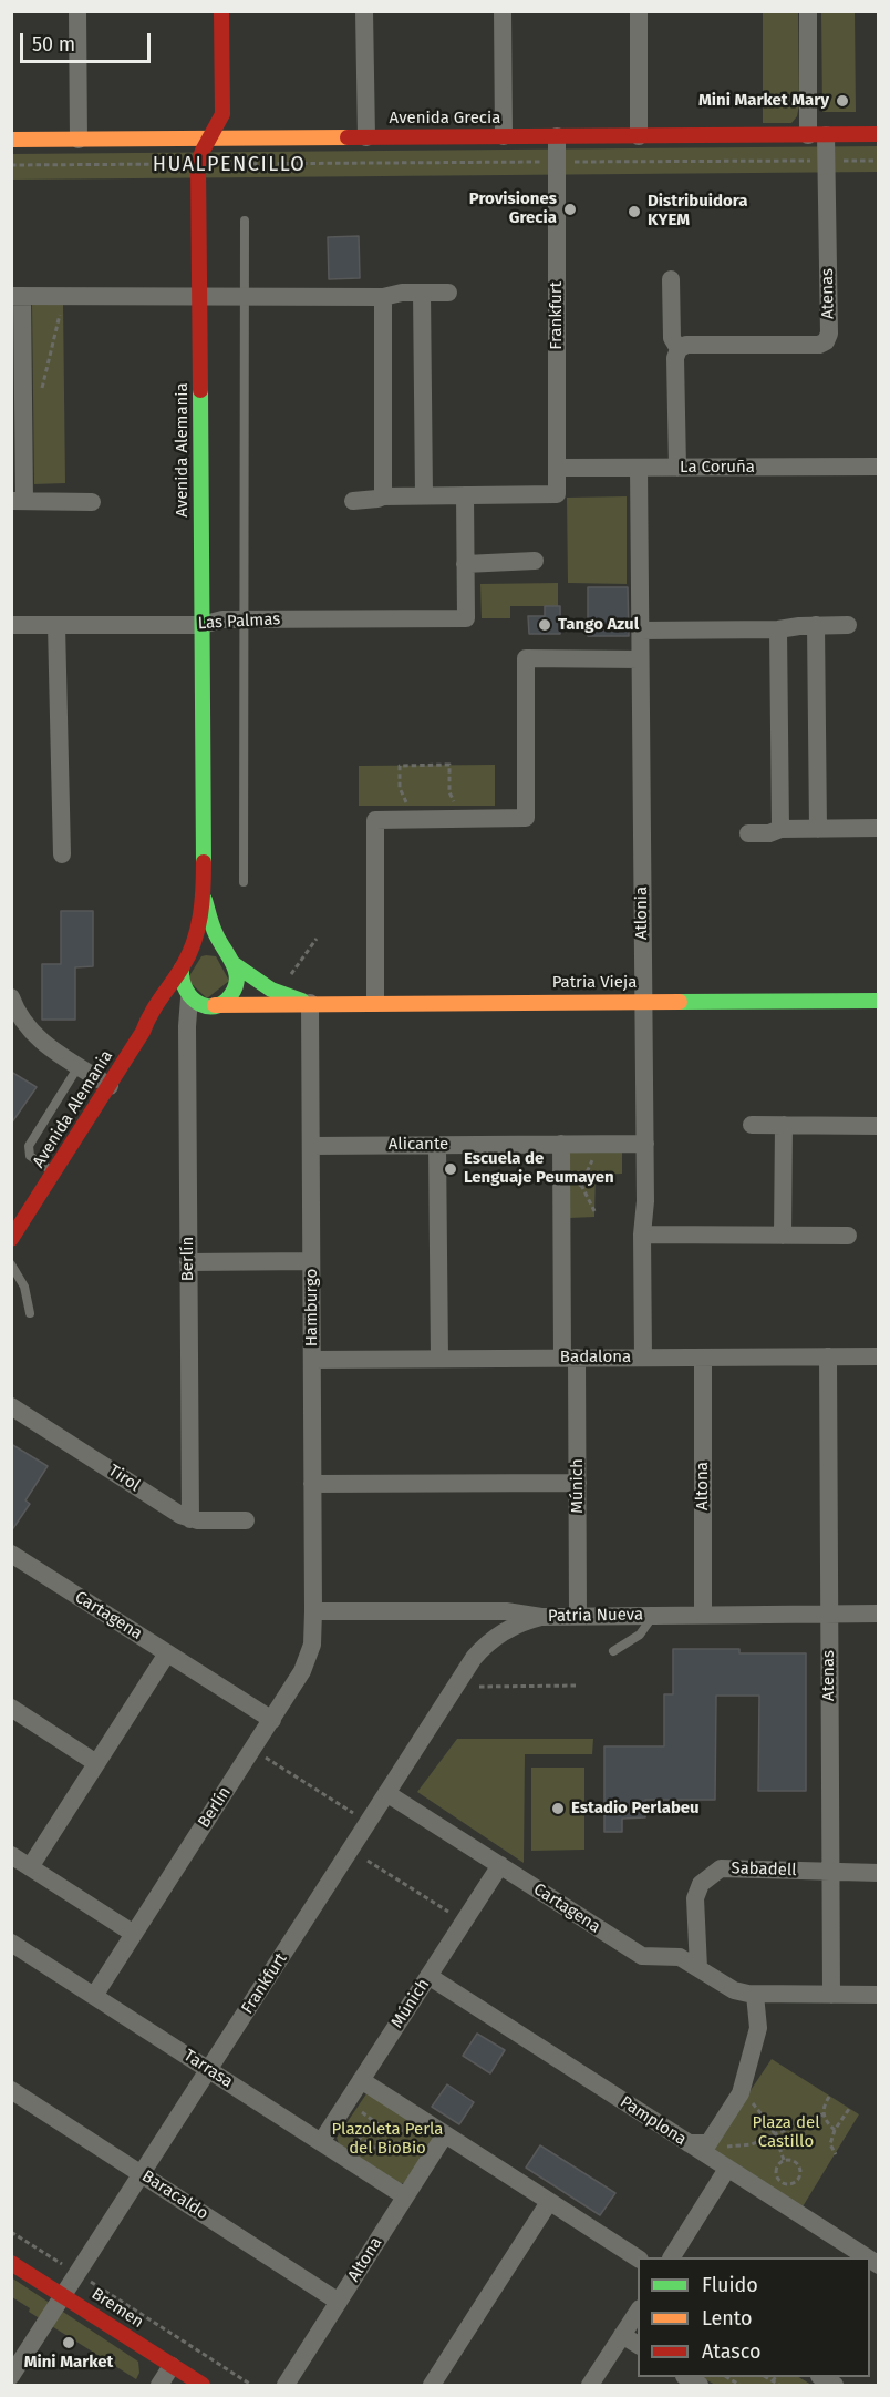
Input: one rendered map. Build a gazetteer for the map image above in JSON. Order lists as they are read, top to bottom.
{
  "streets": {
    "street": [
      "Avenida Grecia",
      "Atenas",
      "Frankfurt",
      "Avenida Alemania",
      "La Coruña",
      "Las Palmas",
      "Atlonia",
      "Patria Vieja",
      "Alicante",
      "Berlín",
      "Hamburgo",
      "Badalona",
      "Tirol",
      "Múnich",
      "Altona",
      "Cartagena",
      "Patria Nueva",
      "Sabadell",
      "Tarrasa",
      "Pamplona",
      "Baracaldo",
      "Bremen"
    ]
  },
  "crossings": [
    ["Avenida Grecia", "Atenas"],
    ["Avenida Grecia", "Frankfurt"],
    ["Avenida Grecia", "Avenida Alemania"],
    ["Atenas", "Badalona"],
    ["Atenas", "Cartagena"],
    ["Atenas", "Patria Nueva"],
    ["Atenas", "Sabadell"],
    ["Frankfurt", "La Coruña"],
    ["Frankfurt", "Cartagena"],
    ["Frankfurt", "Patria Nueva"],
    ["Frankfurt", "Tarrasa"],
    ["Frankfurt", "Baracaldo"],
    ["Frankfurt", "Bremen"],
    ["Avenida Alemania", "Las Palmas"],
    ["Avenida Alemania", "Patria Vieja"],
    ["Avenida Alemania", "Berlín"],
    ["La Coruña", "Atlonia"],
    ["Atlonia", "Patria Vieja"],
    ["Atlonia", "Alicante"],
    ["Atlonia", "Badalona"],
    ["Patria Vieja", "Berlín"],
    ["Patria Vieja", "Hamburgo"],
    ["Alicante", "Hamburgo"],
    ["Alicante", "Múnich"],
    ["Berlín", "Hamburgo"],
    ["Berlín", "Tirol"],
    ["Berlín", "Cartagena"],
    ["Berlín", "Patria Nueva"],
    ["Berlín", "Tarrasa"],
    ["Hamburgo", "Badalona"],
    ["Hamburgo", "Patria Nueva"],
    ["Badalona", "Múnich"],
    ["Badalona", "Altona"],
    ["Múnich", "Cartagena"],
    ["Múnich", "Patria Nueva"],
    ["Múnich", "Tarrasa"],
    ["Múnich", "Pamplona"],
    ["Altona", "Patria Nueva"],
    ["Altona", "Tarrasa"],
    ["Altona", "Baracaldo"],
    ["Cartagena", "Sabadell"]
  ],
  "districts": ["HUALPENCILLO"],
  "parks": ["Plaza del Castillo", "Plazoleta Perla del BioBio"],
  "places": [
    "Mini Market Mary",
    "Provisiones Grecia",
    "Distribuidora KYEM",
    "Tango Azul",
    "Escuela de Lenguaje Peumayen",
    "Estadio Perlabeu",
    "Mini Market"
  ],
  "legend": ["Fluido", "Lento", "Atasco"],
  "scale_bar": "50 m"
}
